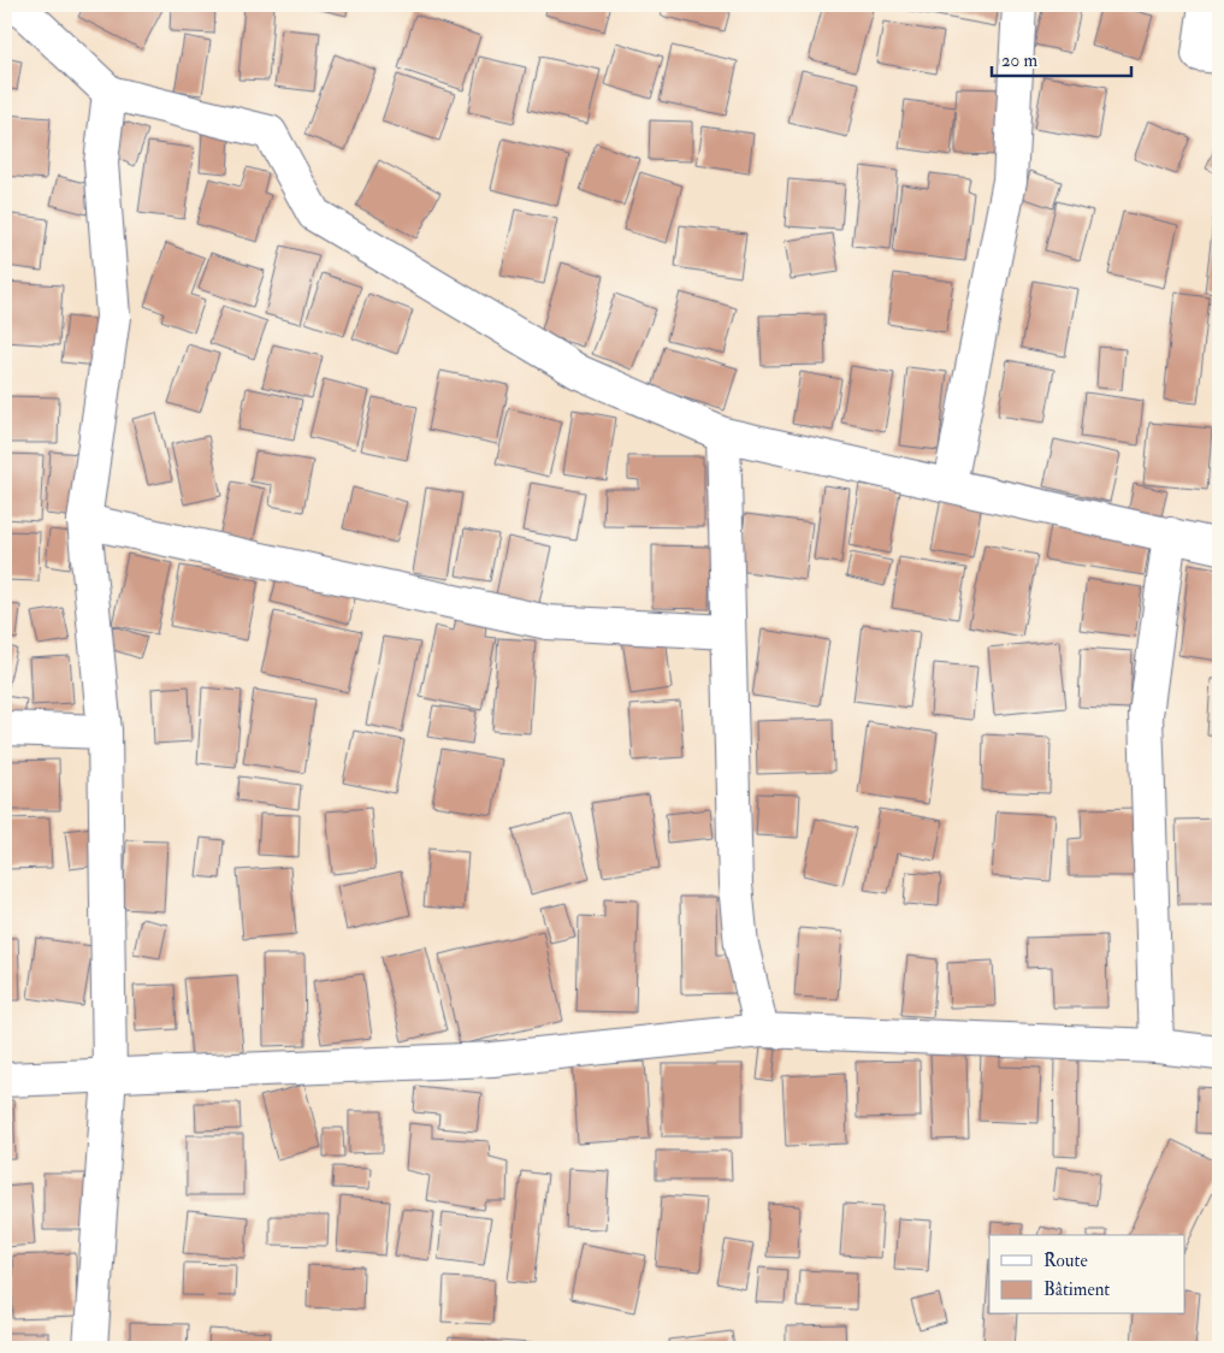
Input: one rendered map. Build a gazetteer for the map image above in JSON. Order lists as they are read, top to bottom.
{
  "legend": ["Route", "Bâtiment"],
  "scale_bar": "20 m"
}
